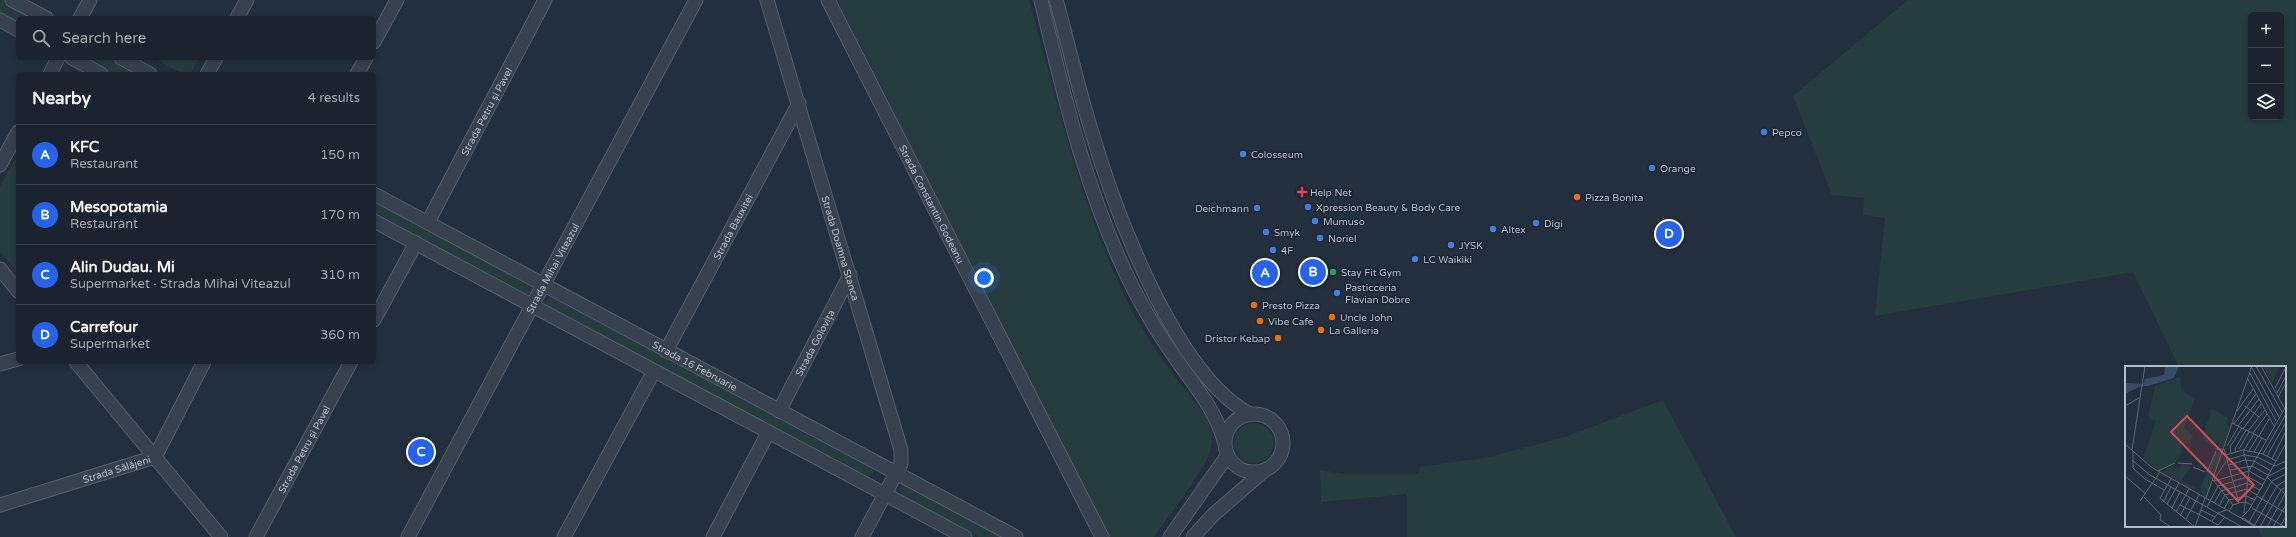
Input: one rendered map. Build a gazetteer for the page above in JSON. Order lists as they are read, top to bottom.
{
  "streets": {
    "street": [
      "Strada Petru și Pavel",
      "Strada Constantin Godeanu",
      "Strada Bauxitei",
      "Strada Doamna Stanca",
      "Strada Mihai Viteazul",
      "Strada Golovița",
      "Strada 16 Februarie",
      "Strada Sălăjeni"
    ]
  },
  "crossings": [
    ["Strada Petru și Pavel", "Strada 16 Februarie"],
    ["Strada Bauxitei", "Strada Doamna Stanca"],
    ["Strada Bauxitei", "Strada 16 Februarie"],
    ["Strada Doamna Stanca", "Strada Golovița"],
    ["Strada Doamna Stanca", "Strada 16 Februarie"],
    ["Strada Mihai Viteazul", "Strada 16 Februarie"],
    ["Strada Golovița", "Strada 16 Februarie"]
  ],
  "places": {
    "other": [
      "Pepco",
      "Colosseum",
      "Orange",
      "Pizza Bonita",
      "Xpression Beauty & Body Care",
      "Deichmann",
      "Mumuso",
      "Digi",
      "Altex",
      "Smyk",
      "Noriel",
      "JYSK",
      "4F",
      "LC Waikiki",
      "Stay Fit Gym",
      "Pasticceria Flavian Dobre",
      "Presto Pizza",
      "Uncle John",
      "Vibe Cafe",
      "La Galleria",
      "Dristor Kebap"
    ],
    "health": ["Help Net"]
  },
  "page": {
    "map_buttons": ["+", "−"],
    "search": "Search here",
    "heading": ["Nearby", "4 results"],
    "list": [
      {
        "mark": "A",
        "name": "KFC",
        "note": "Restaurant",
        "value": "150 m"
      },
      {
        "mark": "B",
        "name": "Mesopotamia",
        "note": "Restaurant",
        "value": "170 m"
      },
      {
        "mark": "C",
        "name": "Alin Dudau. Mi",
        "note": "Supermarket · Strada Mihai Viteazul",
        "value": "310 m"
      },
      {
        "mark": "D",
        "name": "Carrefour",
        "note": "Supermarket",
        "value": "360 m"
      }
    ],
    "pins": [
      "D",
      "B",
      "A",
      "C"
    ]
  }
}
